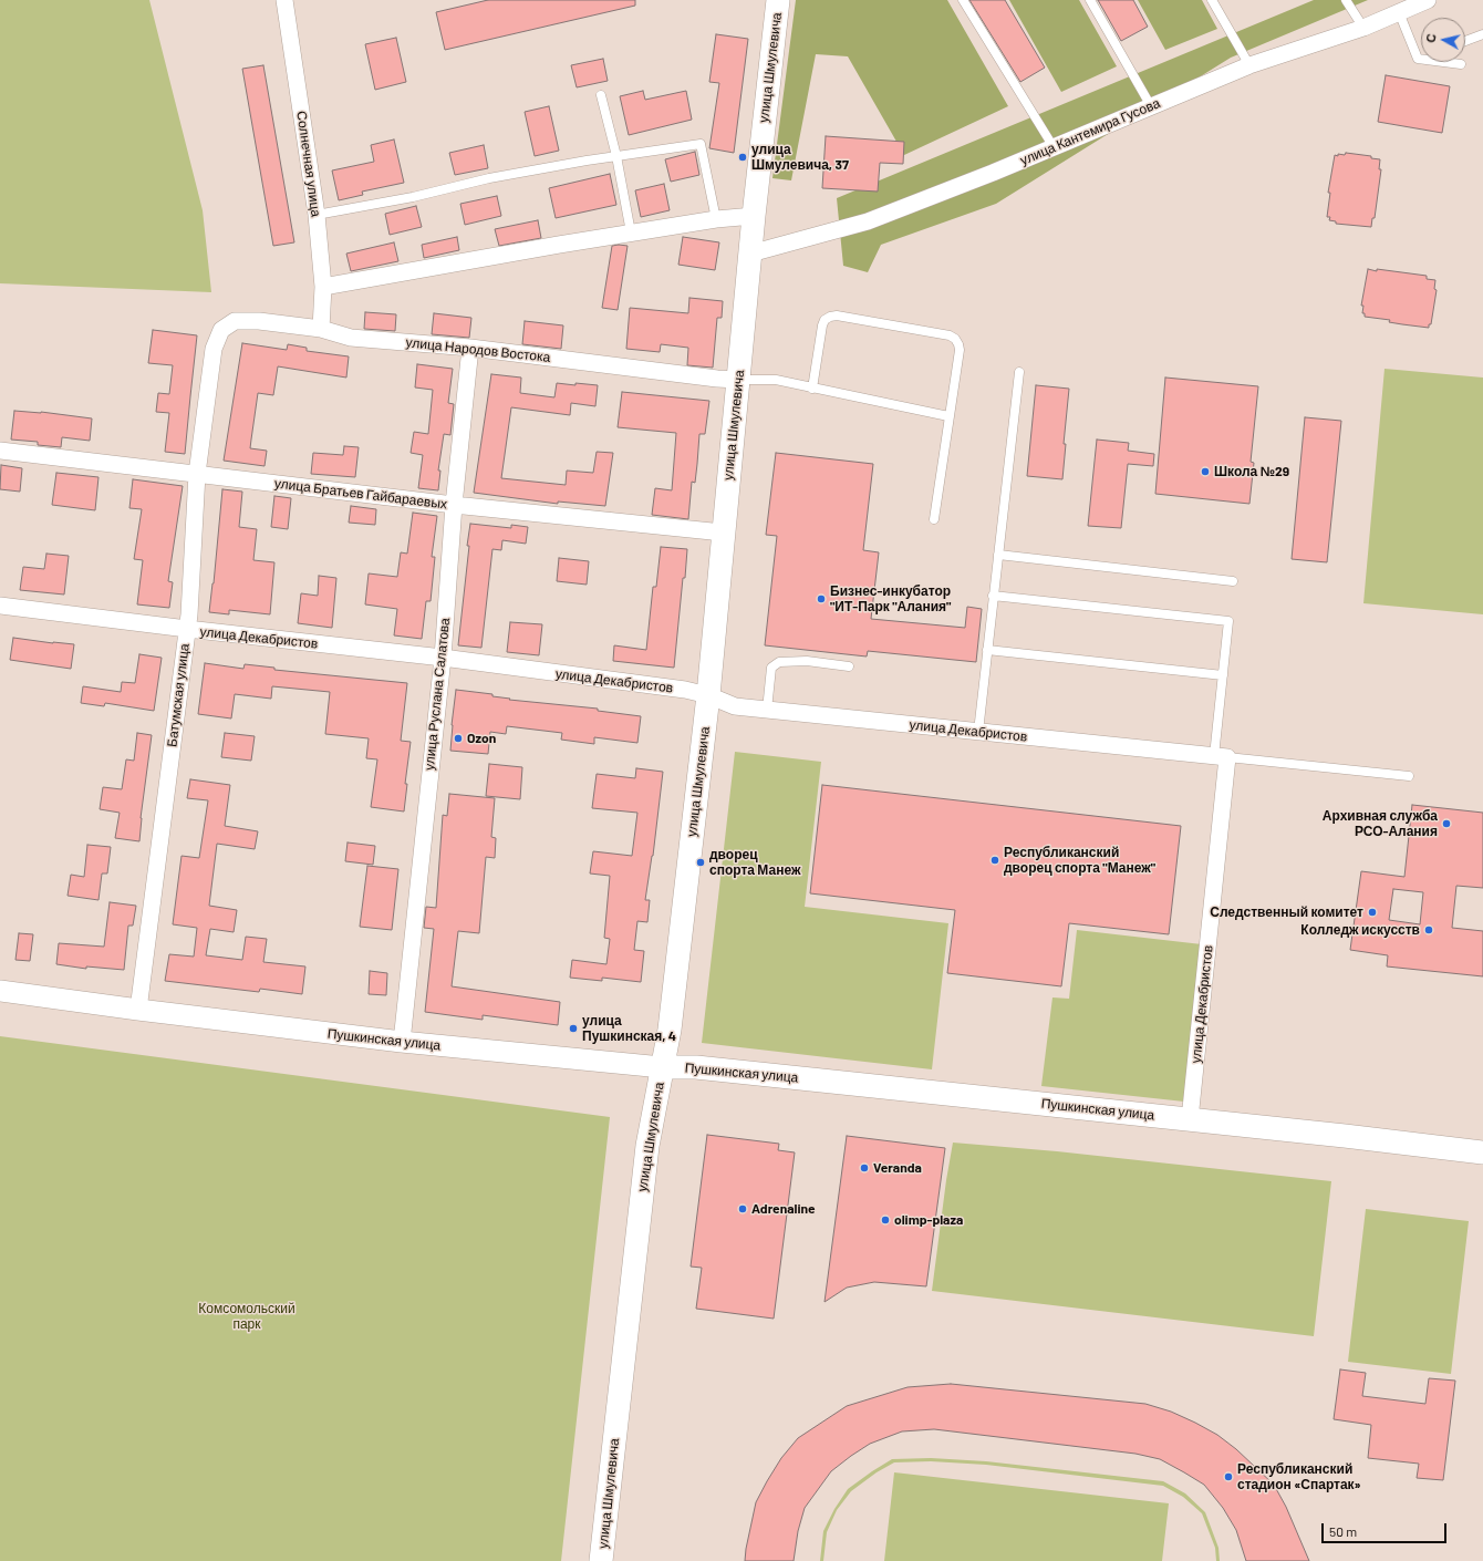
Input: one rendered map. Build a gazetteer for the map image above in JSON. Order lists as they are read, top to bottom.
{
  "streets": {
    "main road": ["улица Шмулевича", "Пушкинская улица"],
    "street": [
      "улица Кантемира Гусова",
      "Солнечная улица",
      "улица Народов Востока",
      "улица Братьев Гайбараевых",
      "улица Декабристов",
      "улица Руслана Салатова",
      "Батумская улица"
    ]
  },
  "crossings": [
    ["улица Шмулевича", "улица Кантемира Гусова"],
    ["улица Шмулевича", "улица Народов Востока"],
    ["улица Шмулевича", "улица Братьев Гайбараевых"],
    ["улица Шмулевича", "улица Декабристов"],
    ["улица Шмулевича", "Пушкинская улица"],
    ["Солнечная улица", "улица Народов Востока"],
    ["улица Народов Востока", "улица Руслана Салатова"],
    ["улица Народов Востока", "Батумская улица"],
    ["улица Братьев Гайбараевых", "улица Руслана Салатова"],
    ["улица Братьев Гайбараевых", "Батумская улица"],
    ["улица Декабристов", "улица Руслана Салатова"],
    ["улица Декабристов", "Батумская улица"],
    ["улица Декабристов", "Пушкинская улица"],
    ["улица Руслана Салатова", "Пушкинская улица"],
    ["Батумская улица", "Пушкинская улица"]
  ],
  "parks": ["Комсомольский парк"],
  "places": [
    "улица Шмулевича, 37",
    "Школа №29",
    "Бизнес-инкубатор \"ИТ-Парк \"Алания\"",
    "Ozon",
    "Архивная служба РСО-Алания",
    "Республиканский дворец спорта \"Манеж\"",
    "дворец спорта Манеж",
    "Следственный комитет",
    "Колледж искусств",
    "улица Пушкинская, 4",
    "Veranda",
    "Adrenaline",
    "olimp-plaza",
    "Республиканский стадион «Спартак»"
  ],
  "scale_bar": "50 m",
  "north": "left"
}
